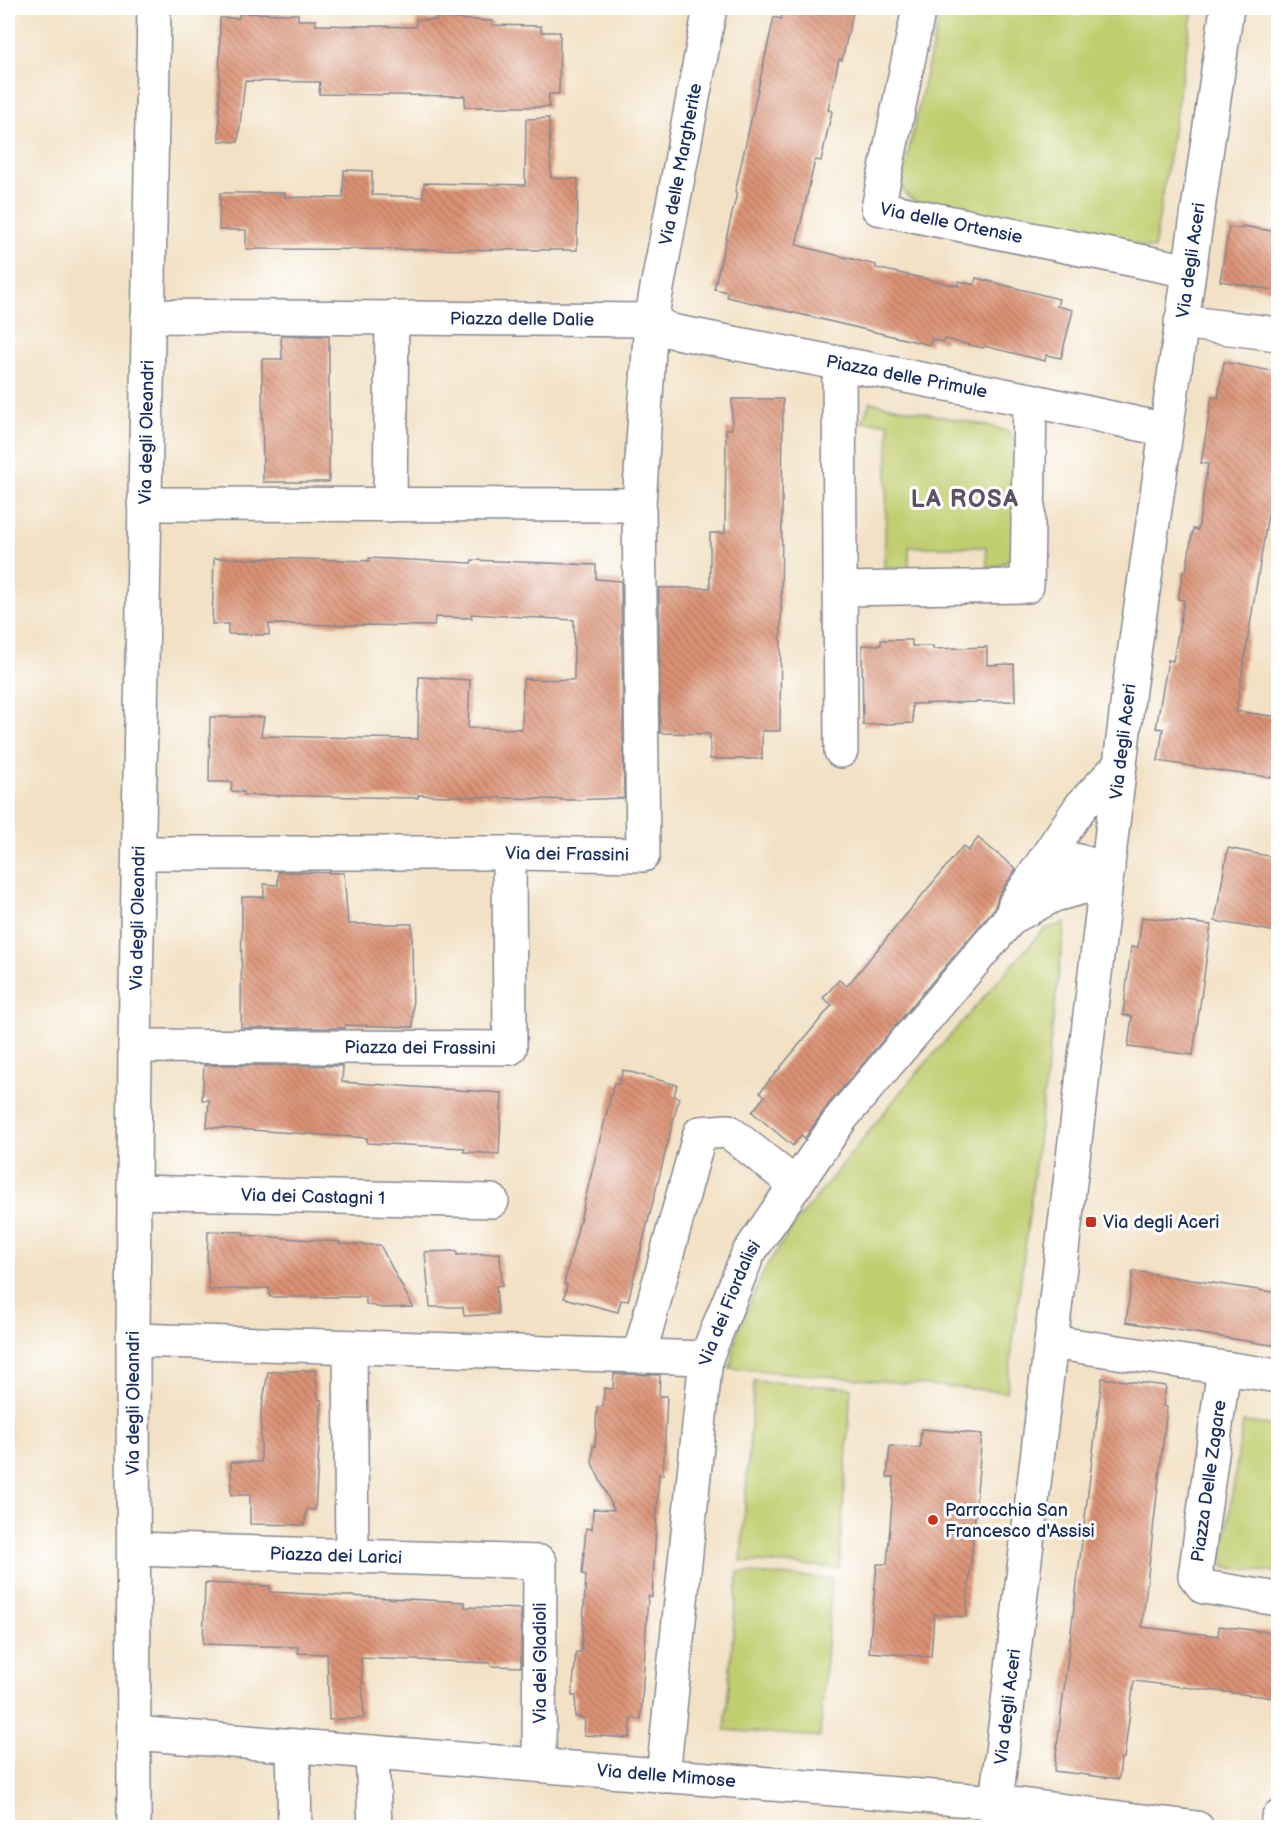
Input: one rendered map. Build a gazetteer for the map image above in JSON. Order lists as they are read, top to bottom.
{
  "streets": {
    "street": [
      "Via delle Margherite",
      "Via delle Ortensie",
      "Via degli Aceri",
      "Piazza delle Dalie",
      "Piazza delle Primule",
      "Via degli Oleandri",
      "Via dei Frassini",
      "Piazza dei Frassini",
      "Via dei Castagni 1",
      "Via dei Fiordalisi",
      "Piazza Delle Zagare",
      "Piazza dei Larici",
      "Via dei Gladioli",
      "Via delle Mimose"
    ]
  },
  "crossings": [
    ["Via delle Margherite", "Piazza delle Dalie"],
    ["Via delle Margherite", "Piazza delle Primule"],
    ["Via delle Margherite", "Via dei Frassini"],
    ["Via delle Ortensie", "Via degli Aceri"],
    ["Via degli Aceri", "Piazza delle Primule"],
    ["Via degli Aceri", "Via dei Fiordalisi"],
    ["Via degli Aceri", "Via delle Mimose"],
    ["Piazza delle Dalie", "Piazza delle Primule"],
    ["Piazza delle Dalie", "Via degli Oleandri"],
    ["Via degli Oleandri", "Via dei Frassini"],
    ["Via degli Oleandri", "Piazza dei Frassini"],
    ["Via degli Oleandri", "Via dei Castagni 1"],
    ["Via degli Oleandri", "Piazza dei Larici"],
    ["Via degli Oleandri", "Via delle Mimose"],
    ["Via dei Frassini", "Piazza dei Frassini"],
    ["Via dei Fiordalisi", "Via delle Mimose"],
    ["Piazza dei Larici", "Via dei Gladioli"],
    ["Via dei Gladioli", "Via delle Mimose"]
  ],
  "districts": ["LA ROSA"],
  "places": {
    "transit": ["Via degli Aceri"],
    "other": ["Parrocchia San Francesco d'Assisi"]
  }
}
